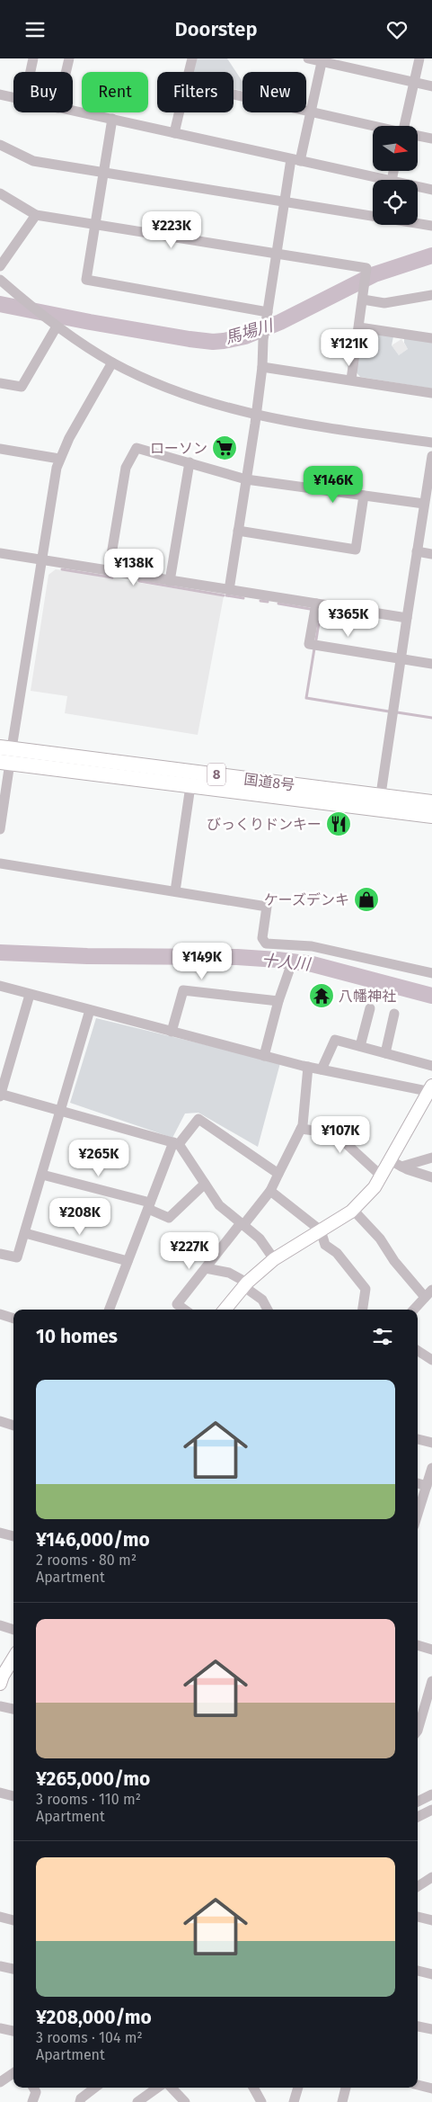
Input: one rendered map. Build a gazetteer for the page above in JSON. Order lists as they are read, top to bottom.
{
  "streets": {
    "highway": ["8", "国道8号"]
  },
  "water": ["馬場川", "十人川"],
  "places": {
    "supermarket": ["ローソン"],
    "restaurant": ["びっくりドンキー"],
    "shop": ["ケーズデンキ"],
    "temple": ["八幡神社"]
  },
  "north": "right",
  "page": {
    "header": "Doorstep",
    "chip": [
      "Buy",
      "Rent",
      "Filters",
      "New"
    ],
    "price": [
      "¥223K",
      "¥121K",
      "¥146K",
      "¥138K",
      "¥365K",
      "¥149K",
      "¥107K",
      "¥265K",
      "¥208K",
      "¥227K"
    ],
    "heading": "10 homes",
    "list": [
      {
        "name": "¥146,000/mo",
        "note": "2 rooms · 80 m² · Apartment"
      },
      {
        "name": "¥265,000/mo",
        "note": "3 rooms · 110 m² · Apartment"
      },
      {
        "name": "¥208,000/mo",
        "note": "3 rooms · 104 m² · Apartment"
      }
    ]
  }
}
